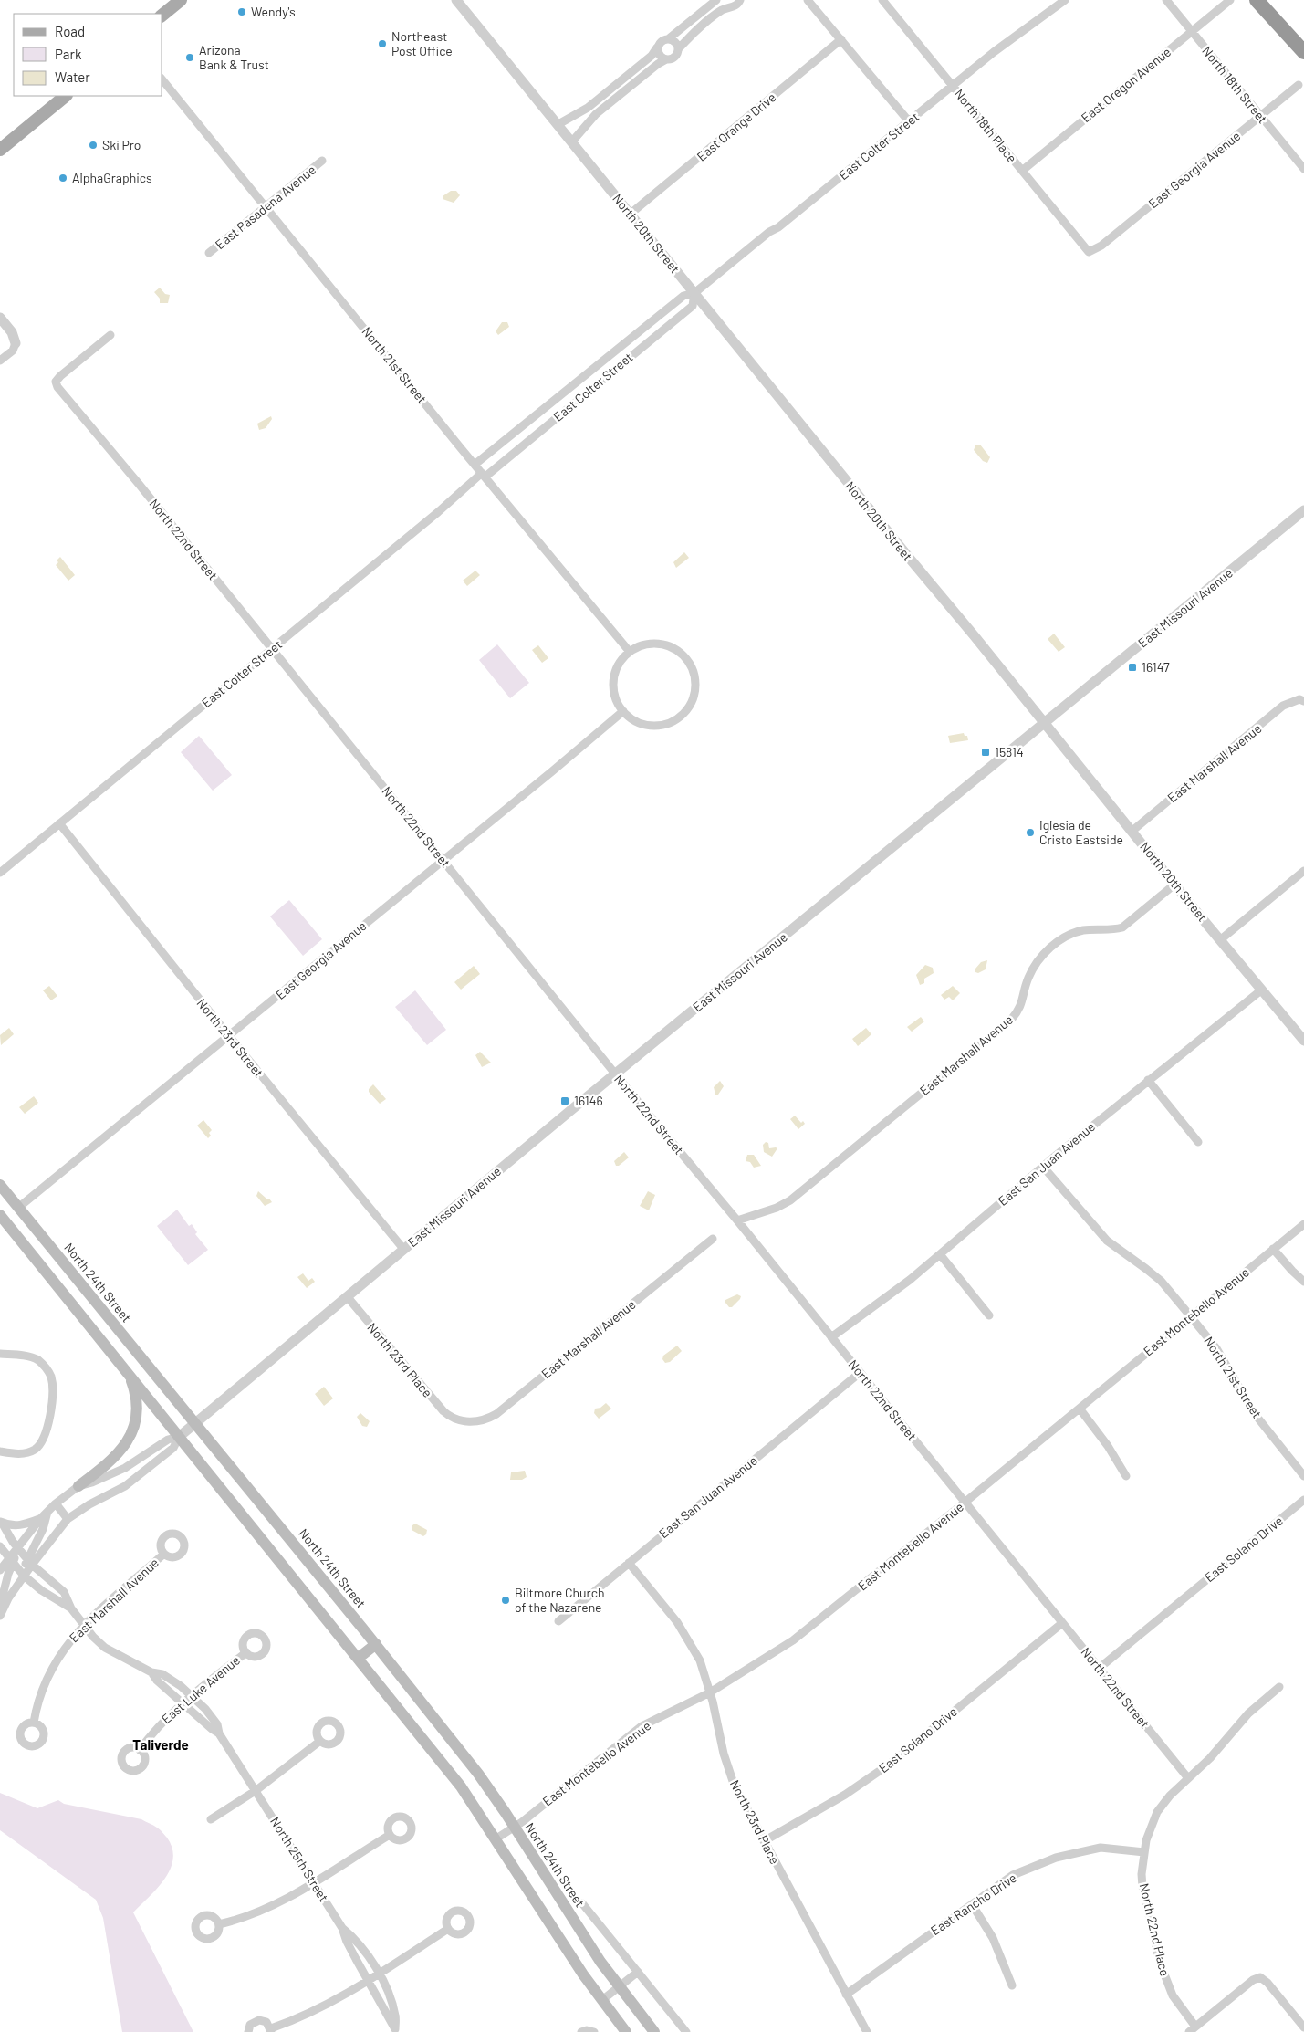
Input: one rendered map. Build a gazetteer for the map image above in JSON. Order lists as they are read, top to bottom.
{
  "streets": {
    "main road": ["North 24th Street"],
    "street": [
      "East Oregon Avenue",
      "North 18th Street",
      "North 18th Place",
      "East Orange Drive",
      "East Colter Street",
      "East Georgia Avenue",
      "East Pasadena Avenue",
      "North 20th Street",
      "North 21st Street",
      "North 22nd Street",
      "East Missouri Avenue",
      "East Marshall Avenue",
      "North 23rd Street",
      "East San Juan Avenue",
      "East Montebello Avenue",
      "North 23rd Place",
      "East Solano Drive",
      "East Luke Avenue",
      "North 25th Street",
      "East Rancho Drive",
      "North 22nd Place"
    ]
  },
  "crossings": [
    ["East Oregon Avenue", "North 18th Street"],
    ["East Oregon Avenue", "North 18th Place"],
    ["North 18th Street", "East Georgia Avenue"],
    ["North 18th Place", "East Colter Street"],
    ["North 18th Place", "East Georgia Avenue"],
    ["East Orange Drive", "North 20th Street"],
    ["East Colter Street", "North 20th Street"],
    ["East Colter Street", "North 21st Street"],
    ["East Colter Street", "North 22nd Street"],
    ["East Colter Street", "North 23rd Street"],
    ["East Georgia Avenue", "North 21st Street"],
    ["East Georgia Avenue", "North 22nd Street"],
    ["East Georgia Avenue", "North 23rd Street"],
    ["East Georgia Avenue", "North 24th Street"],
    ["East Pasadena Avenue", "North 21st Street"],
    ["North 20th Street", "East Missouri Avenue"],
    ["North 20th Street", "East Marshall Avenue"],
    ["North 20th Street", "East San Juan Avenue"],
    ["North 21st Street", "East San Juan Avenue"],
    ["North 21st Street", "East Montebello Avenue"],
    ["North 22nd Street", "East Missouri Avenue"],
    ["North 22nd Street", "East Marshall Avenue"],
    ["North 22nd Street", "East San Juan Avenue"],
    ["North 22nd Street", "East Montebello Avenue"],
    ["North 22nd Street", "East Solano Drive"],
    ["East Missouri Avenue", "North 23rd Street"],
    ["East Missouri Avenue", "North 24th Street"],
    ["East Missouri Avenue", "North 23rd Place"],
    ["East Marshall Avenue", "North 23rd Place"],
    ["East San Juan Avenue", "North 23rd Place"],
    ["North 24th Street", "East Montebello Avenue"],
    ["East Montebello Avenue", "North 23rd Place"],
    ["North 23rd Place", "East Solano Drive"],
    ["North 23rd Place", "East Rancho Drive"],
    ["East Rancho Drive", "North 22nd Place"]
  ],
  "districts": ["Taliverde"],
  "places": {
    "other": [
      "Wendy's",
      "Northeast Post Office",
      "Arizona Bank & Trust",
      "Ski Pro",
      "AlphaGraphics",
      "Iglesia de Cristo Eastside",
      "Biltmore Church of the Nazarene"
    ],
    "transit": ["16147", "15814", "16146"]
  },
  "legend": ["Road", "Park", "Water"]
}
